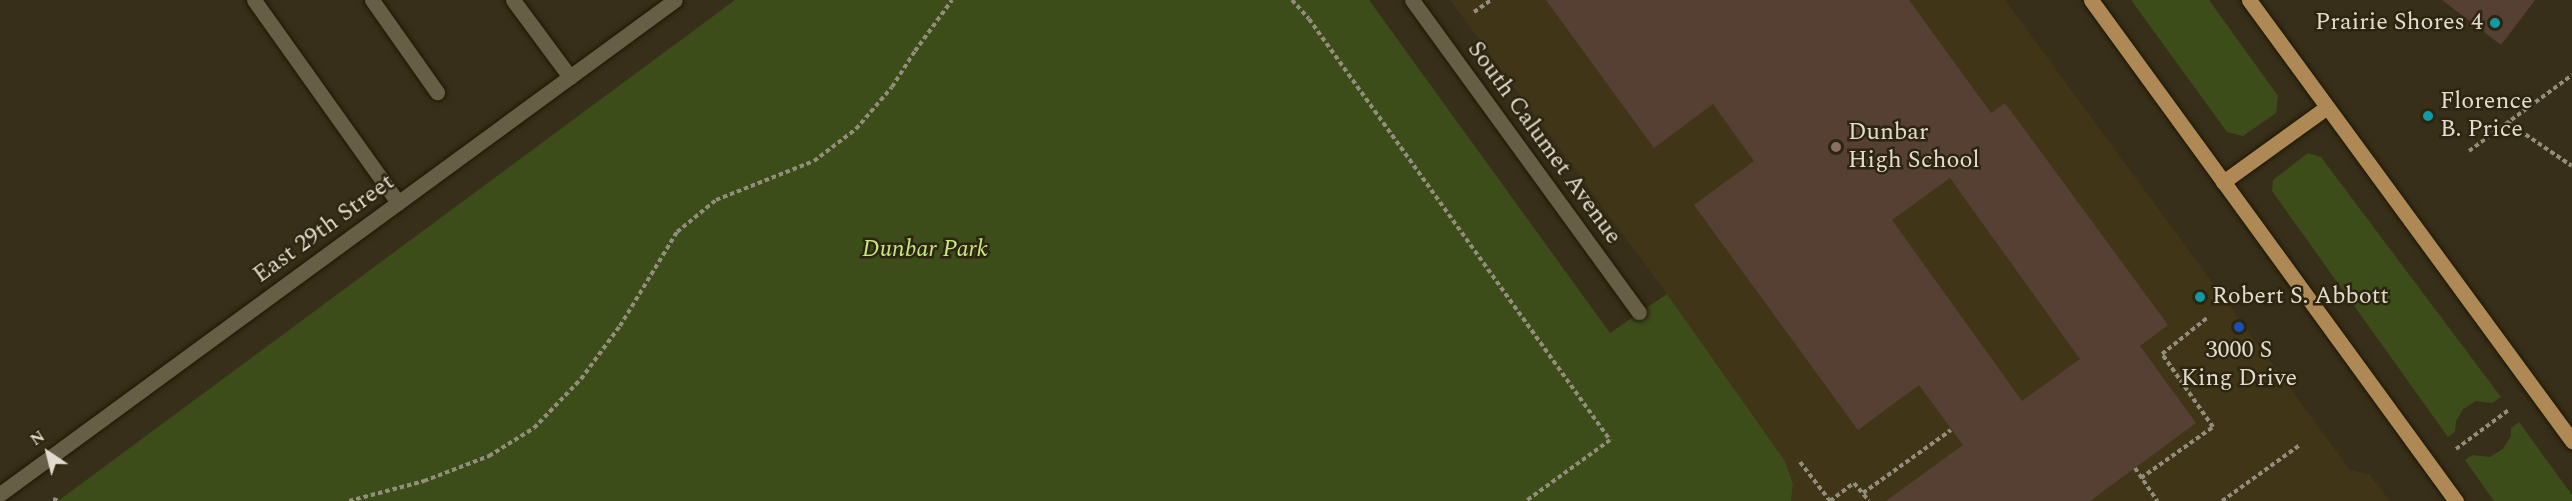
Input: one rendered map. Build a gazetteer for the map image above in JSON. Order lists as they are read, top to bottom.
{
  "streets": {
    "street": ["South Calumet Avenue", "East 29th Street"]
  },
  "parks": ["Dunbar Park"],
  "places": [
    "Prairie Shores 4",
    "Florence B. Price",
    "Dunbar High School",
    "Robert S. Abbott",
    "3000 S King Drive"
  ],
  "north": "top left"
}
